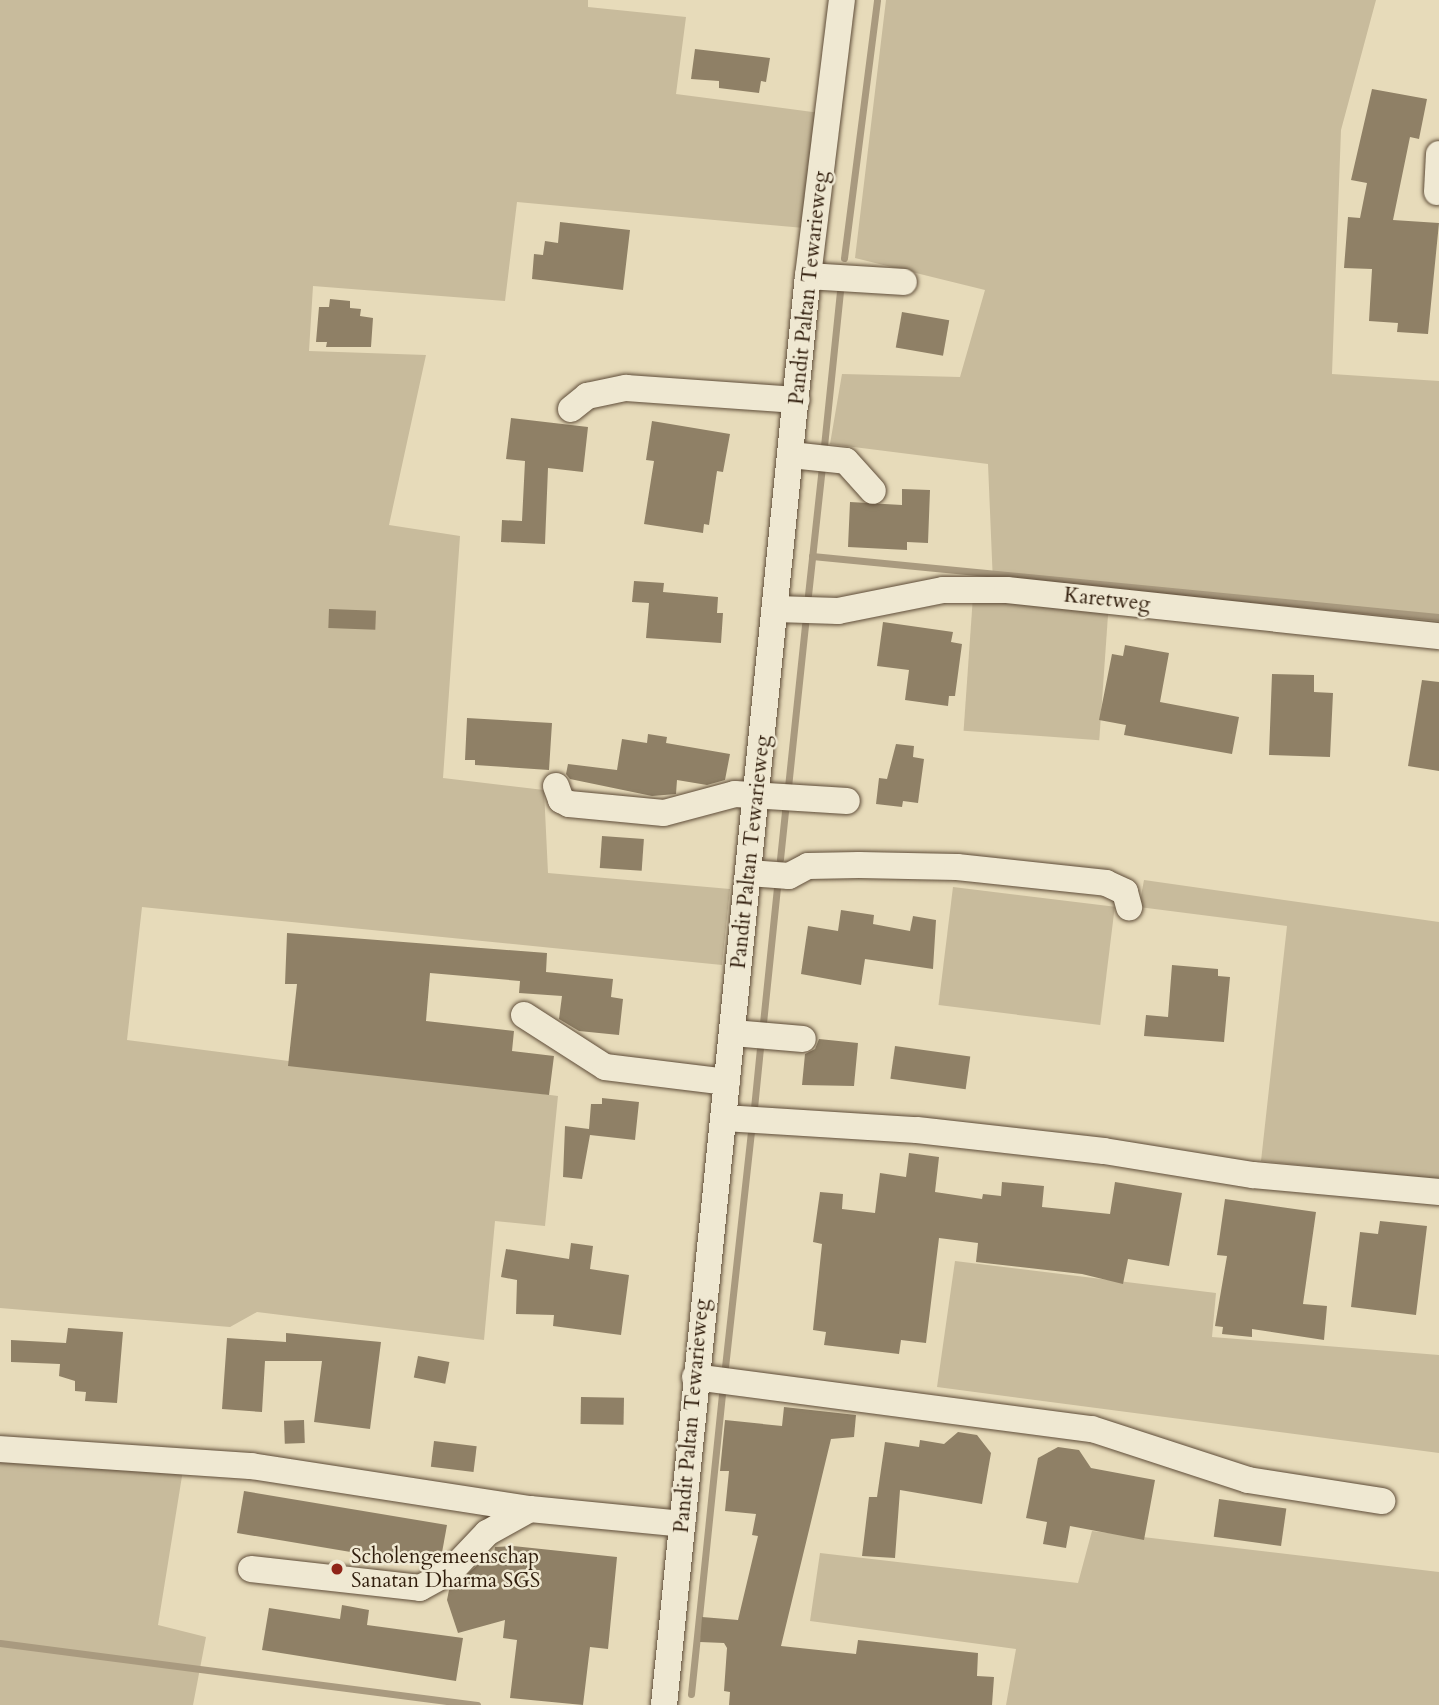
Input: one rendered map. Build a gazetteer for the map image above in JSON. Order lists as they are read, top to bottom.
{
  "streets": {
    "street": ["Pandit Paltan Tewarieweg", "Karetweg"]
  },
  "crossings": [
    ["Pandit Paltan Tewarieweg", "Karetweg"]
  ],
  "places": ["Scholengemeenschap Sanatan Dharma SGS"]
}
